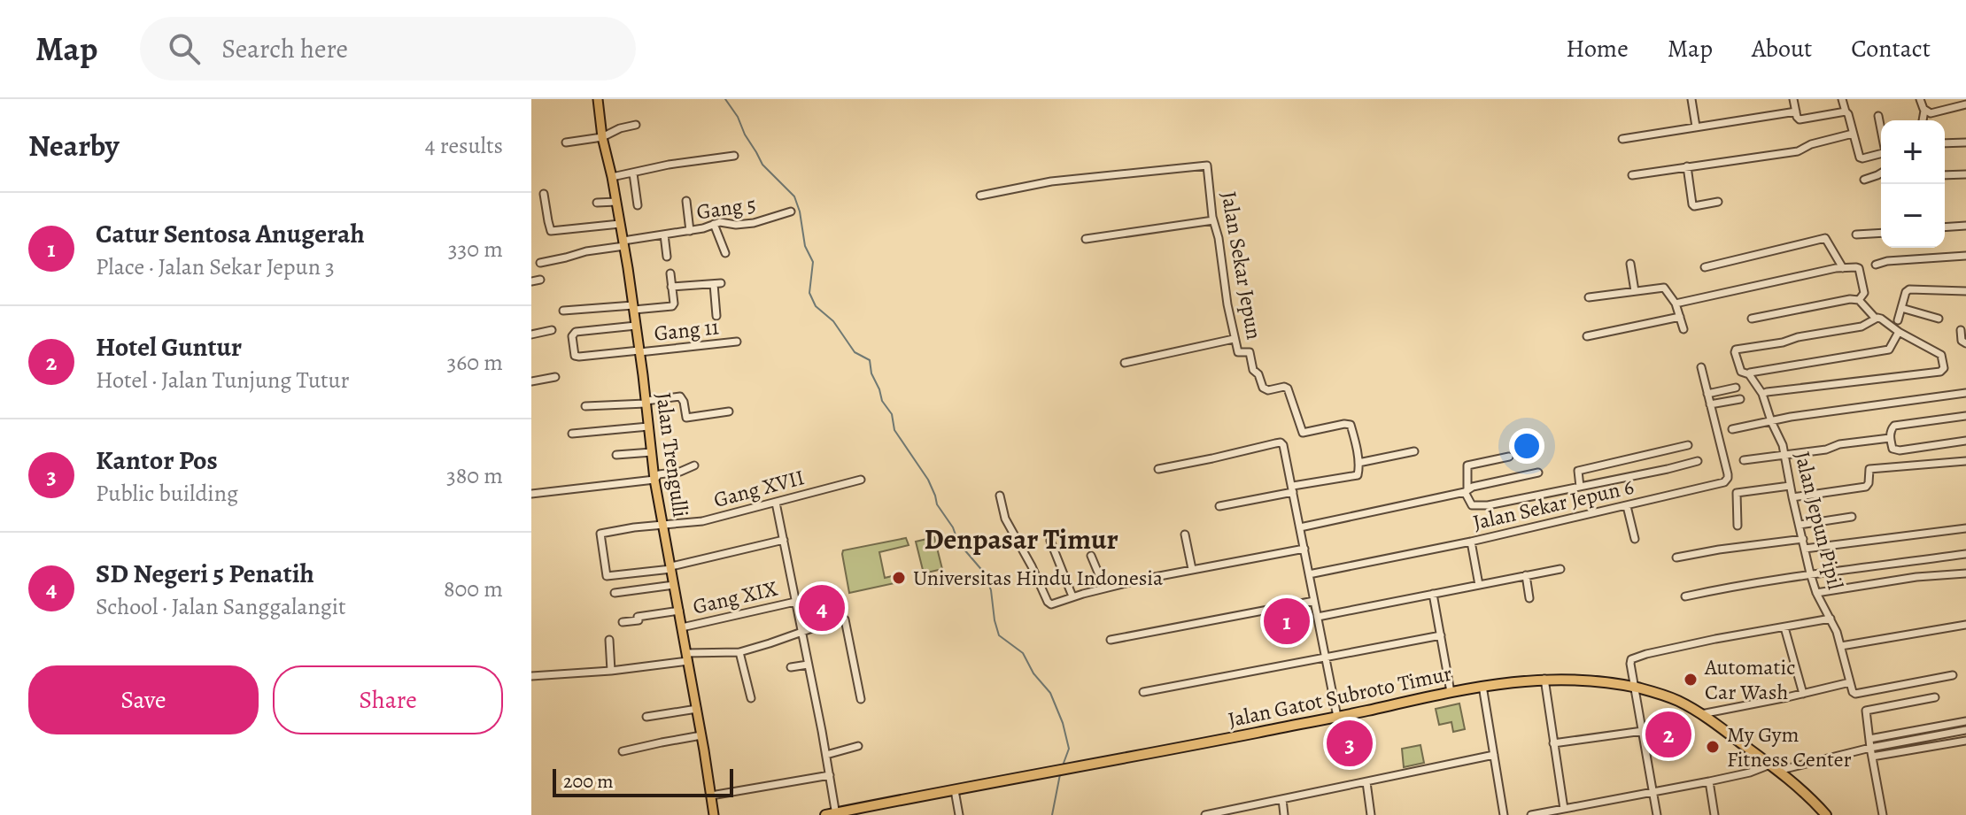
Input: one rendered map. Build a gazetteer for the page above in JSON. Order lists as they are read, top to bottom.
{
  "streets": {
    "highway": ["Jalan Gatot Subroto Timur"],
    "main road": ["Jalan Trengulli"],
    "street": [
      "Gang 5",
      "Jalan Sekar Jepun",
      "Gang 11",
      "Gang XVII",
      "Jalan Sekar Jepun 6",
      "Jalan Jepun Pipil",
      "Gang XIX"
    ]
  },
  "crossings": [
    ["Gang 5", "Jalan Trengulli"],
    ["Gang 11", "Jalan Trengulli"],
    ["Jalan Trengulli", "Gang XVII"],
    ["Jalan Trengulli", "Gang XIX"],
    ["Jalan Jepun Pipil", "Jalan Gatot Subroto Timur"]
  ],
  "districts": ["Denpasar Timur"],
  "places": ["Universitas Hindu Indonesia", "Automatic Car Wash", "My Gym Fitness Center"],
  "scale_bar": "200 m",
  "page": {
    "header": "Map",
    "search": "Search here",
    "nav": [
      "Home",
      "Map",
      "About",
      "Contact"
    ],
    "heading": ["Nearby", "4 results"],
    "map_buttons": ["+", "−"],
    "list": [
      {
        "mark": "1",
        "name": "Catur Sentosa Anugerah",
        "note": "Place · Jalan Sekar Jepun 3",
        "value": "330 m"
      },
      {
        "mark": "2",
        "name": "Hotel Guntur",
        "note": "Hotel · Jalan Tunjung Tutur",
        "value": "360 m"
      },
      {
        "mark": "3",
        "name": "Kantor Pos",
        "note": "Public building",
        "value": "380 m"
      },
      {
        "mark": "4",
        "name": "SD Negeri 5 Penatih",
        "note": "School · Jalan Sanggalangit",
        "value": "800 m"
      }
    ],
    "pins": [
      "4",
      "1",
      "2",
      "3"
    ],
    "buttons": ["Save", "Share"],
    "scale": "200 m"
  }
}
